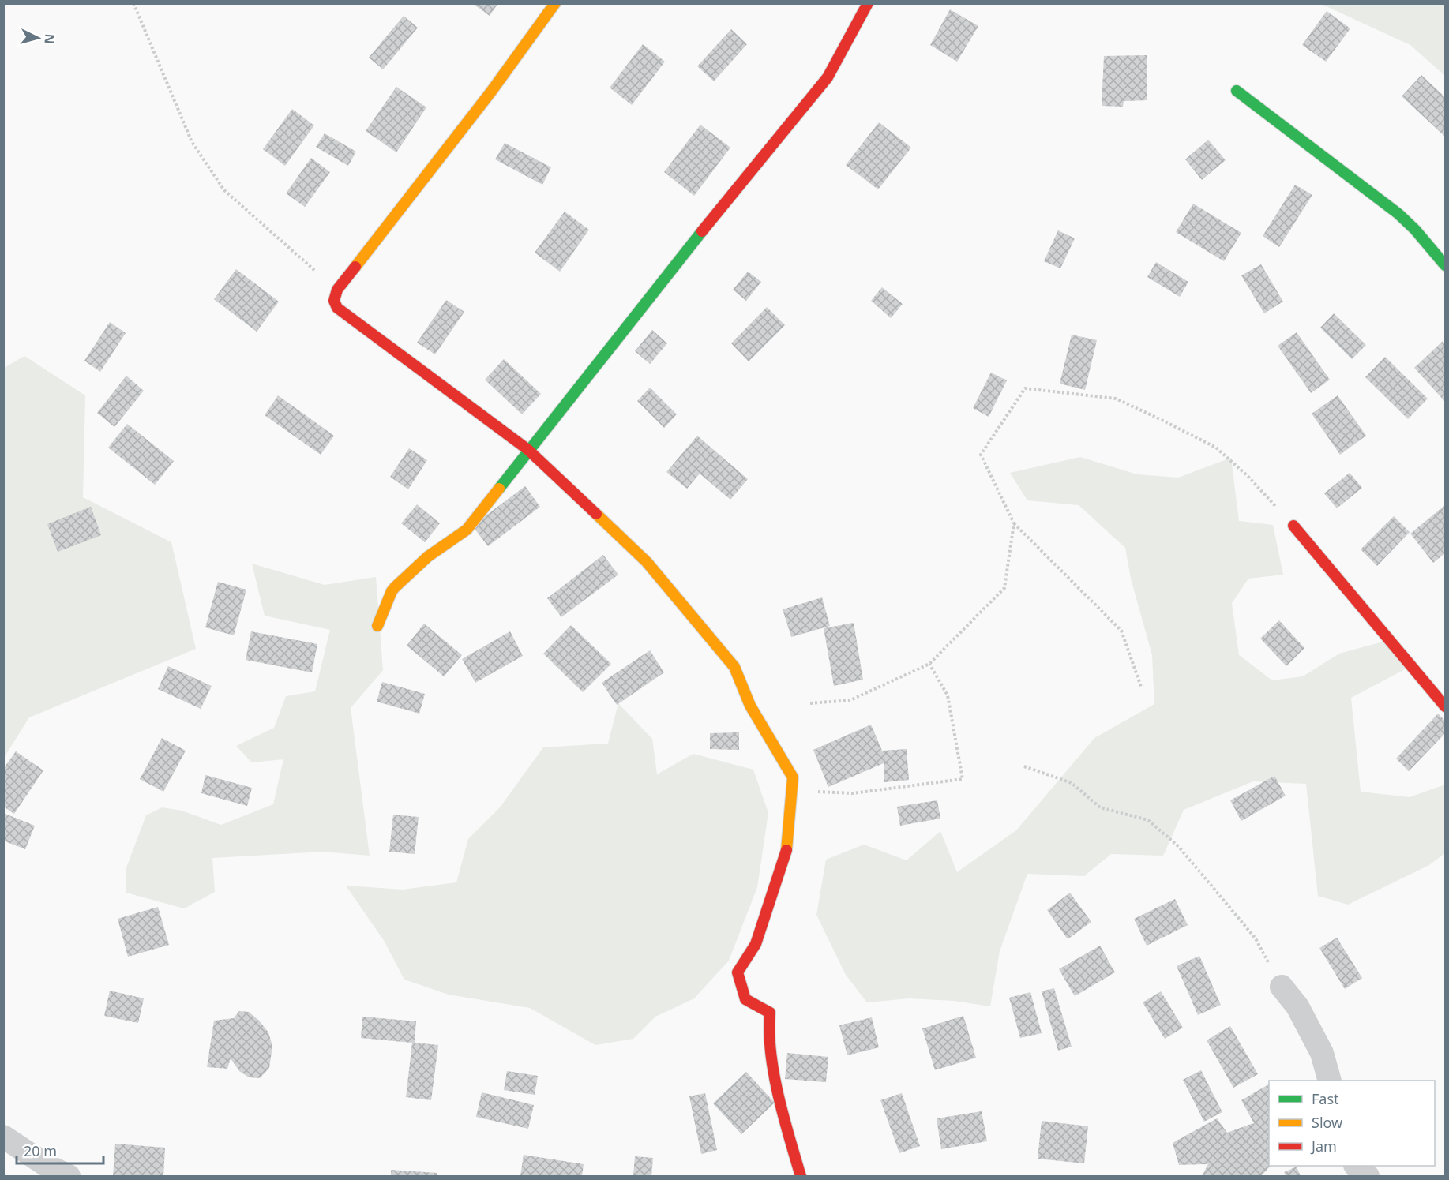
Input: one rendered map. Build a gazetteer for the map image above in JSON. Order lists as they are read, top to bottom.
{
  "legend": ["Fast", "Slow", "Jam"],
  "scale_bar": "20 m",
  "north": "right"
}
